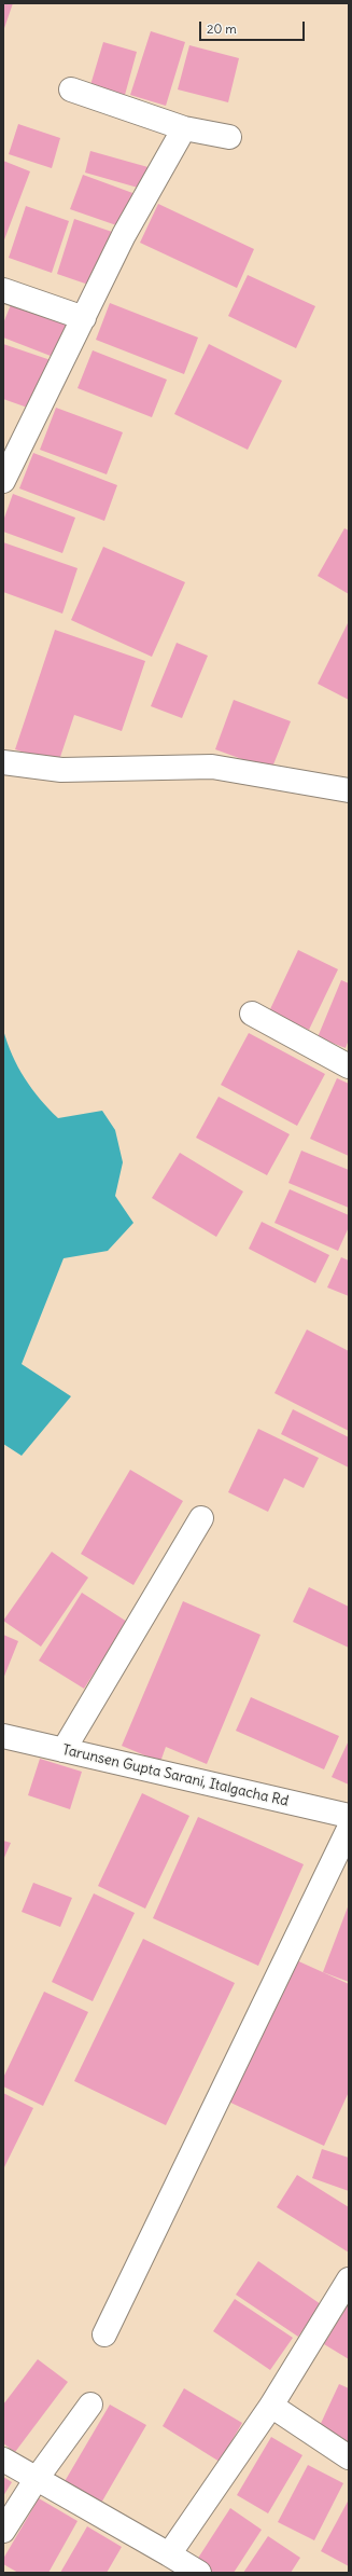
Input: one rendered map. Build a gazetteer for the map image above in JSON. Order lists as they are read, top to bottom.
{
  "streets": {
    "street": ["Tarunsen Gupta Sarani, Italgacha Rd"]
  },
  "scale_bar": "20 m"
}
